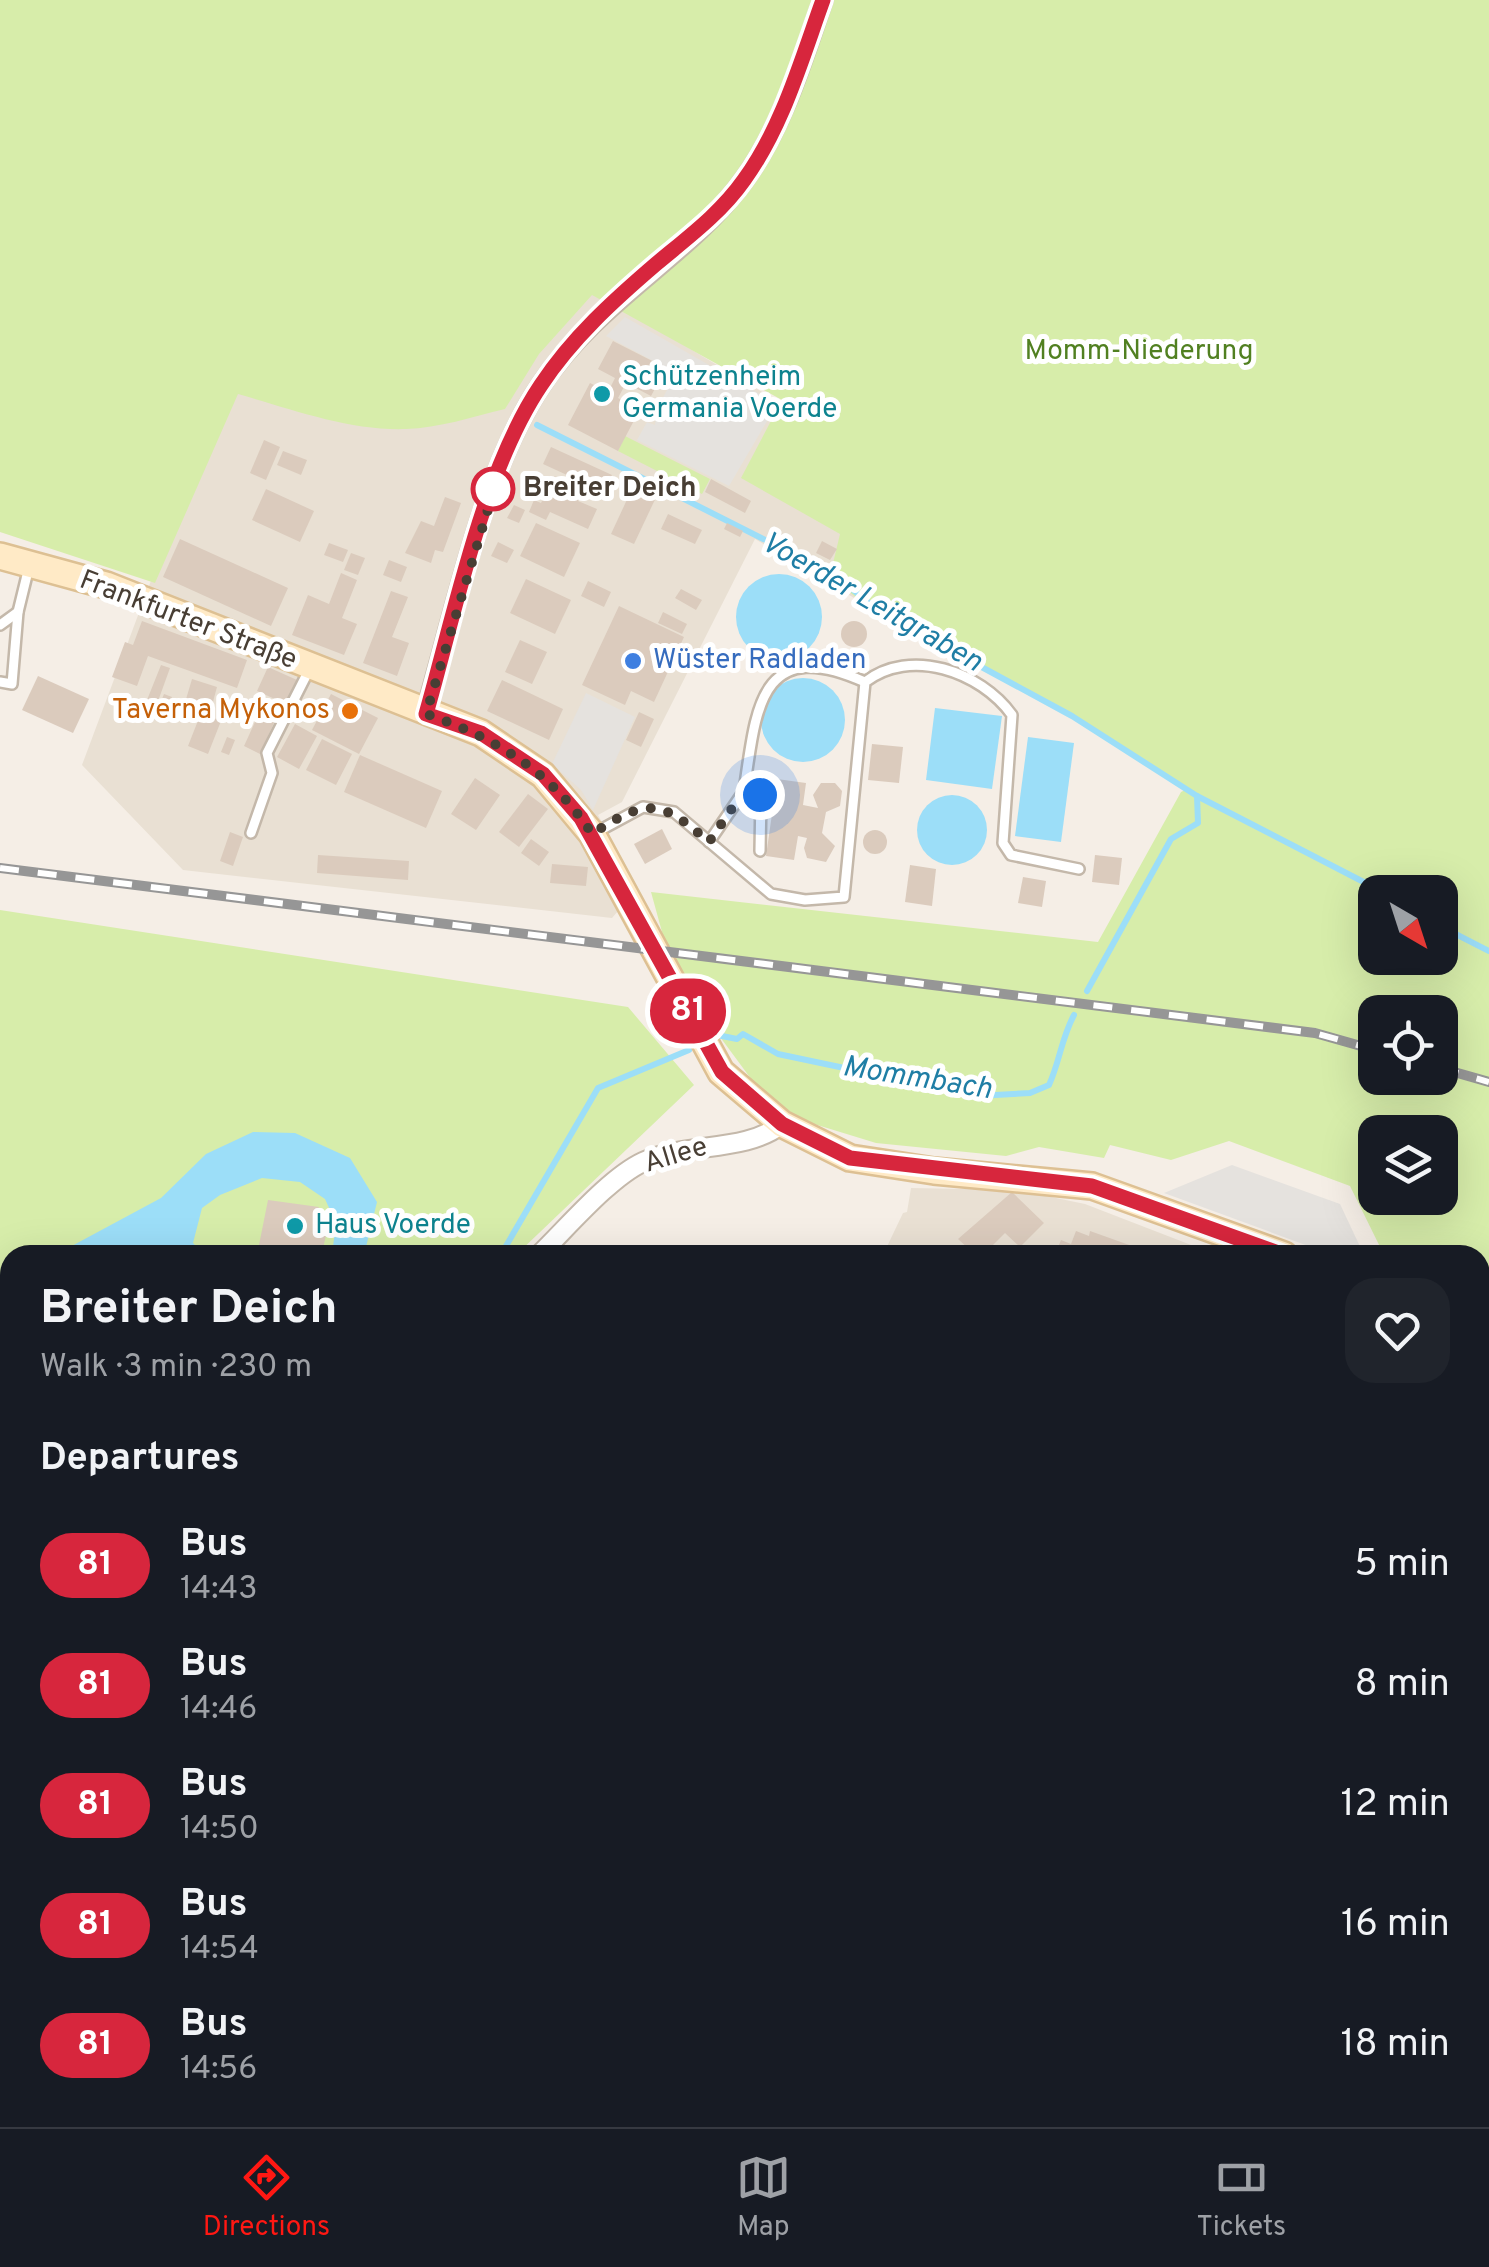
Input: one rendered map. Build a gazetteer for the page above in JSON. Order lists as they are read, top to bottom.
{
  "streets": {
    "main road": ["Frankfurter Straße"],
    "street": ["Allee"]
  },
  "crossings": [
    ["Frankfurter Straße", "Allee"]
  ],
  "water": ["Voerder Leitgraben", "Mommbach"],
  "parks": ["Momm-Niederung"],
  "places": [
    "Schützenheim Germania Voerde",
    "Breiter Deich",
    "Wüster Radladen",
    "Taverna Mykonos",
    "Haus Voerde"
  ],
  "lines": ["bus line 81"],
  "north": "bottom right",
  "page": {
    "on_map": "81",
    "heading": [
      ["Breiter Deich", "Walk · 3 min · 230 m"],
      "Departures"
    ],
    "list": [
      {
        "mark": "81",
        "name": "Bus",
        "note": "14:43",
        "value": "5 min"
      },
      {
        "mark": "81",
        "name": "Bus",
        "note": "14:46",
        "value": "8 min"
      },
      {
        "mark": "81",
        "name": "Bus",
        "note": "14:50",
        "value": "12 min"
      },
      {
        "mark": "81",
        "name": "Bus",
        "note": "14:54",
        "value": "16 min"
      },
      {
        "mark": "81",
        "name": "Bus",
        "note": "14:56",
        "value": "18 min"
      }
    ],
    "tabs": ["Directions", "Map", "Tickets"]
  }
}
